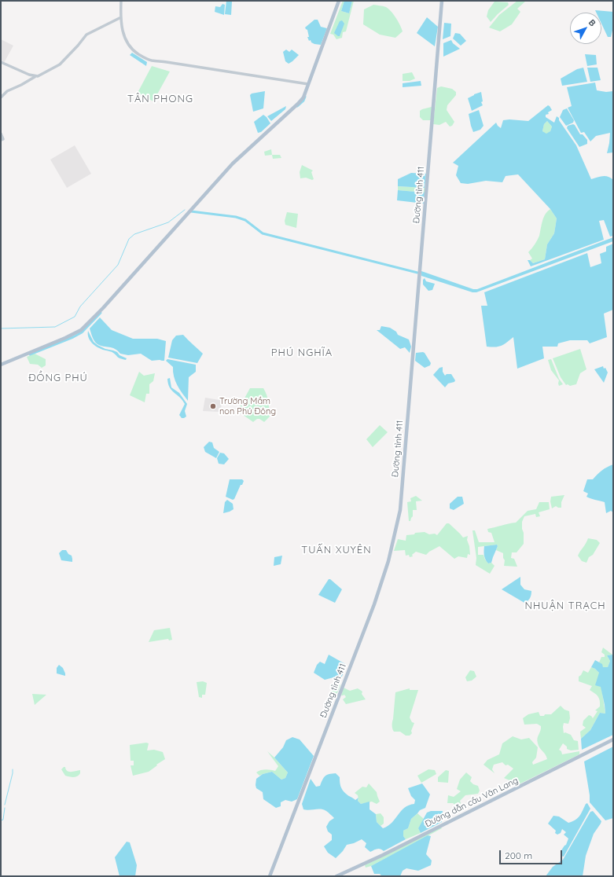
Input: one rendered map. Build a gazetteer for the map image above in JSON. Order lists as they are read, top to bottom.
{
  "streets": {
    "main road": ["Đường tỉnh 411", "Đường dẫn cầu Văn Lang"]
  },
  "districts": [
    "TÂN PHONG",
    "PHÚ NGHĨA",
    "ĐỒNG PHÚ",
    "TUẤN XUYÊN",
    "NHUẬN TRẠCH"
  ],
  "places": ["Trường Mầm non Phú Đông"],
  "scale_bar": "200 m",
  "north": "top right"
}
